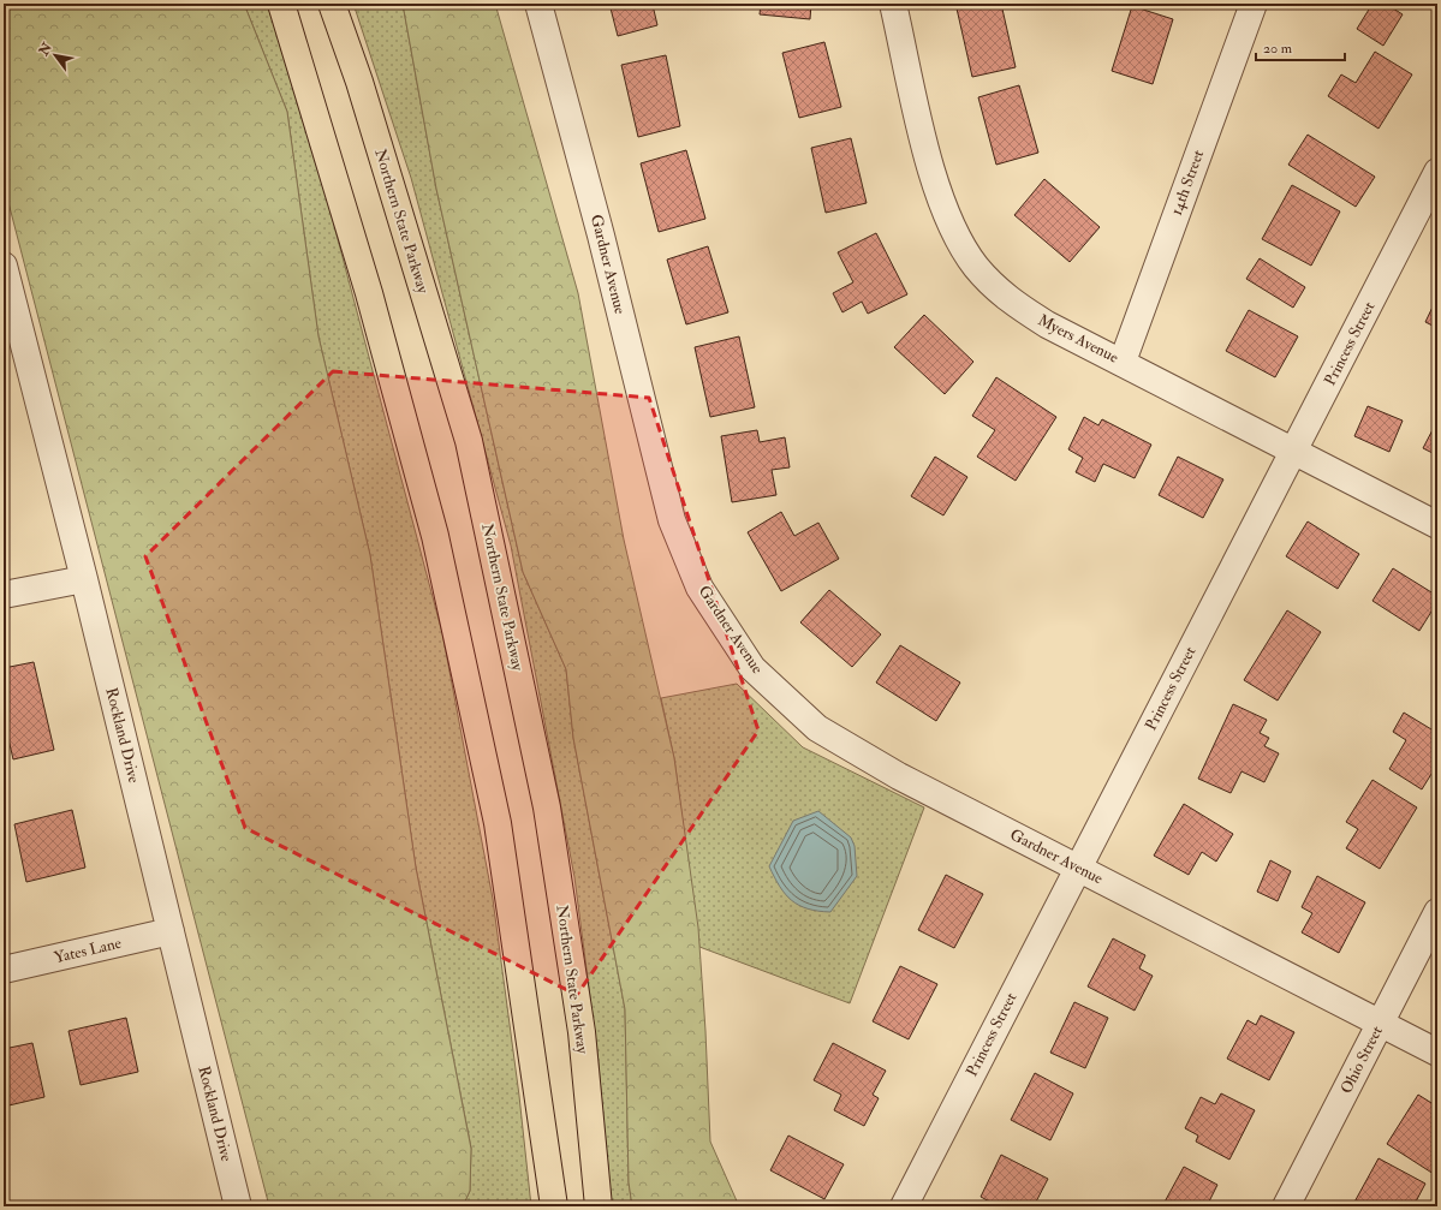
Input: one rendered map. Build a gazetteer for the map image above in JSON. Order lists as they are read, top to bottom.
{
  "streets": {
    "highway": ["Northern State Parkway"],
    "street": [
      "14th Street",
      "Gardner Avenue",
      "Myers Avenue",
      "Princess Street",
      "Rockland Drive",
      "Yates Lane",
      "Ohio Street"
    ]
  },
  "crossings": [
    ["14th Street", "Myers Avenue"],
    ["Gardner Avenue", "Princess Street"],
    ["Gardner Avenue", "Ohio Street"],
    ["Myers Avenue", "Princess Street"],
    ["Rockland Drive", "Yates Lane"]
  ],
  "scale_bar": "20 m",
  "north": "top left"
}
